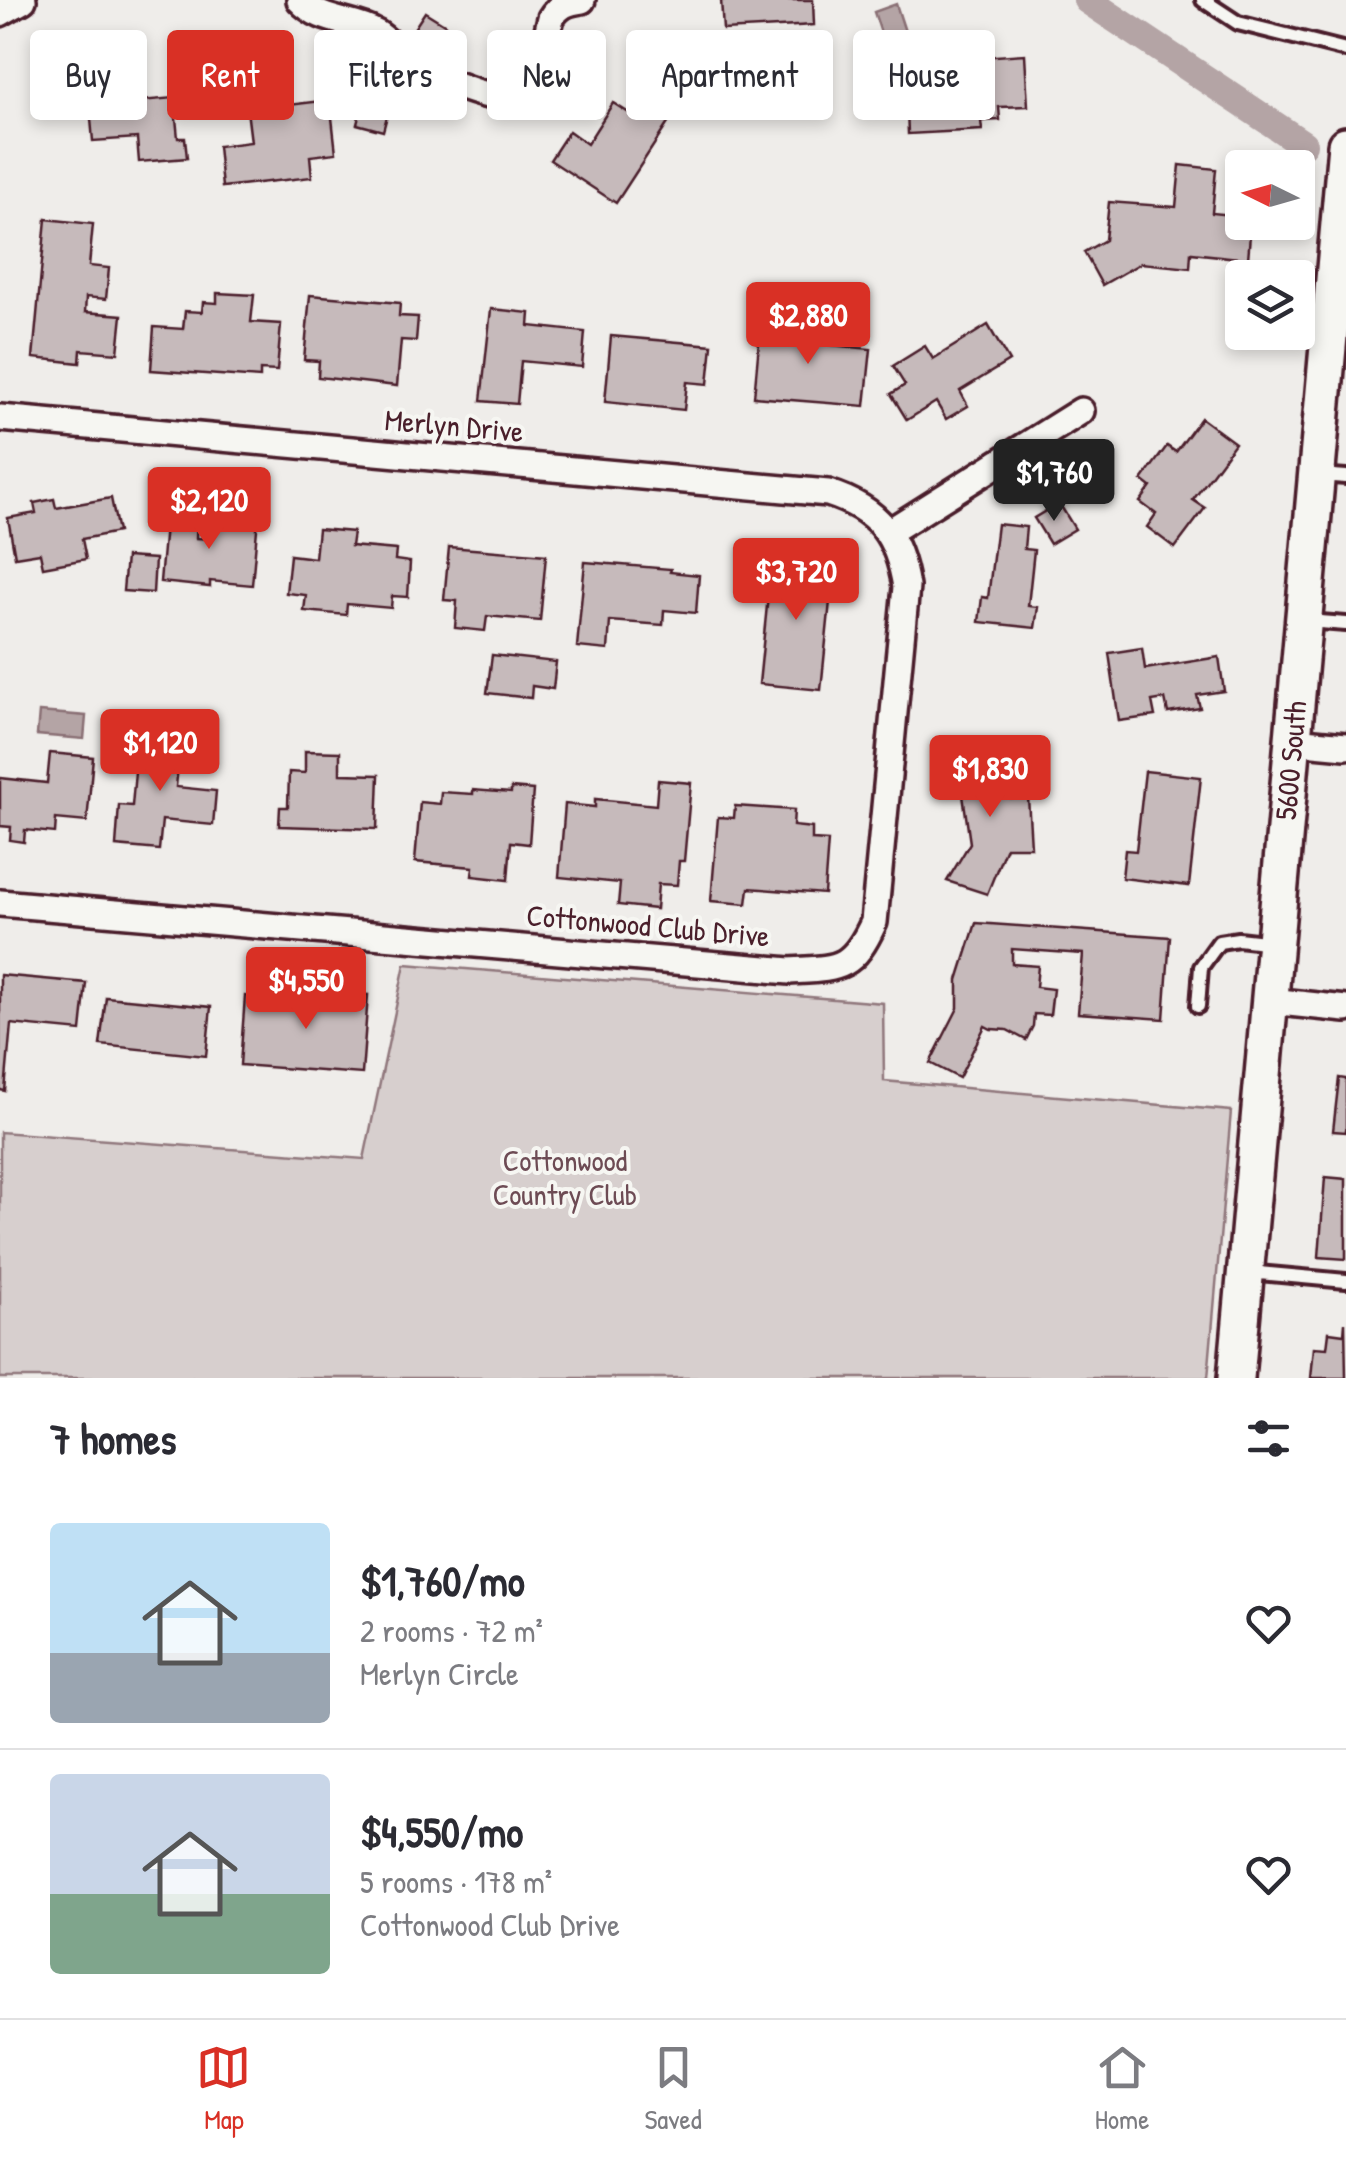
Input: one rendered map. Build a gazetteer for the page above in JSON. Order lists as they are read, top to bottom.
{
  "streets": {
    "main road": ["5600 South"],
    "street": ["Merlyn Drive", "Cottonwood Club Drive"]
  },
  "crossings": [
    ["Merlyn Drive", "Cottonwood Club Drive"]
  ],
  "parks": ["Cottonwood Country Club"],
  "north": "left",
  "page": {
    "chip": [
      "Buy",
      "Rent",
      "Filters",
      "New",
      "Apartment",
      "House"
    ],
    "price": [
      "$2,880",
      "$1,760",
      "$2,120",
      "$3,720",
      "$1,120",
      "$1,830",
      "$4,550"
    ],
    "heading": "7 homes",
    "list": [
      {
        "name": "$1,760/mo",
        "note": "2 rooms · 72 m² · Merlyn Circle"
      },
      {
        "name": "$4,550/mo",
        "note": "5 rooms · 178 m² · Cottonwood Club Drive"
      }
    ],
    "tabs": ["Map", "Saved", "Home"]
  }
}
